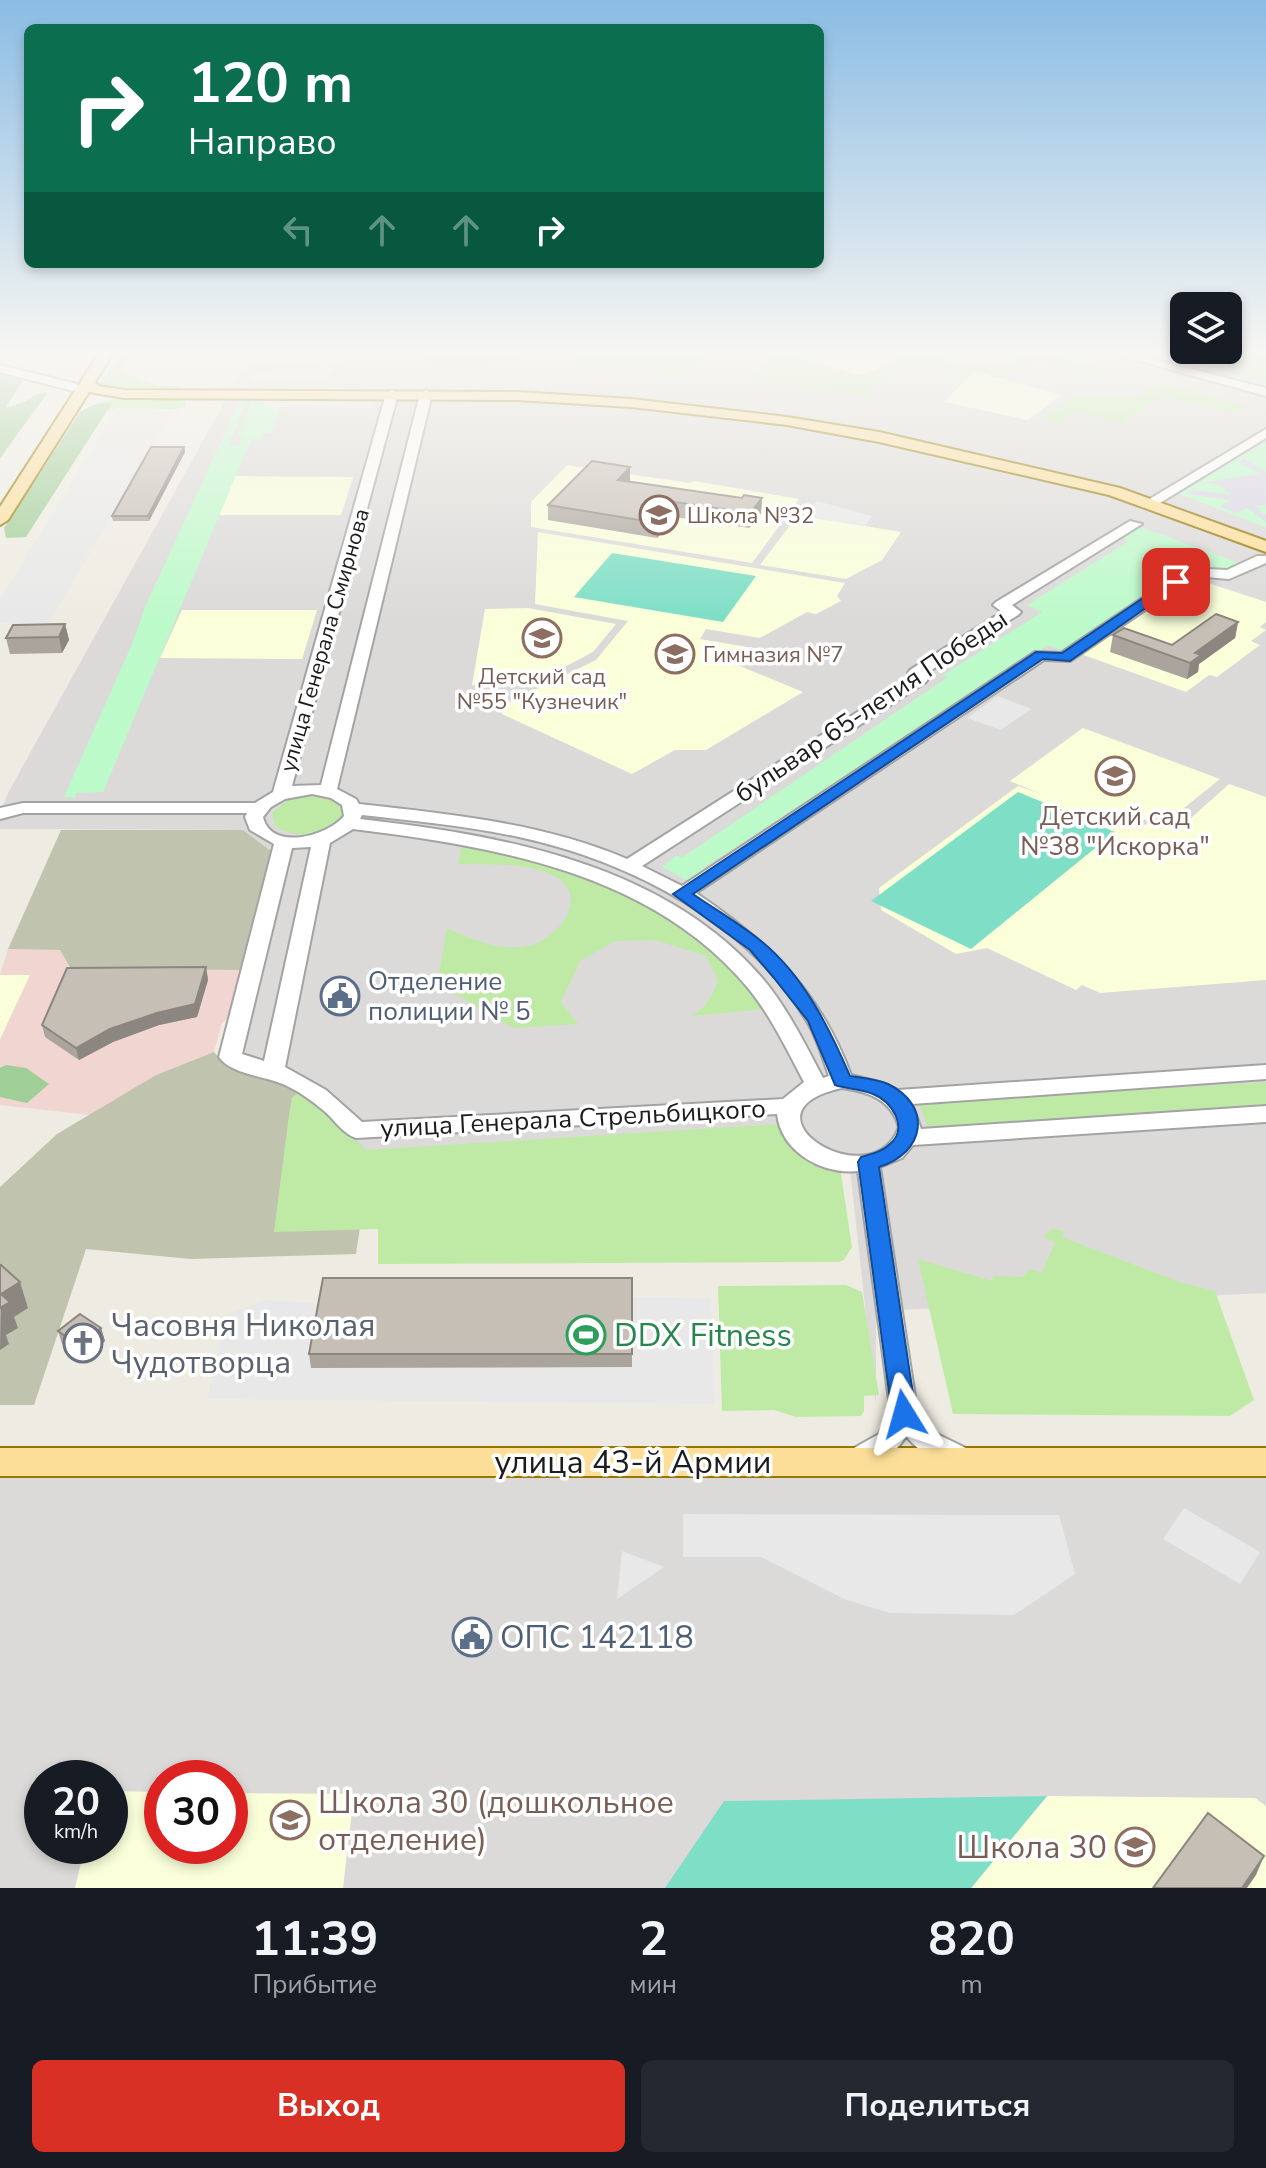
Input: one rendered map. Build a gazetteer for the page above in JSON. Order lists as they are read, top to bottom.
{
  "streets": {
    "main road": ["улица 43-й Армии"],
    "street": ["улица Генерала Смирнова", "бульвар 65-летия Победы", "улица Генерала Стрельбицкого"]
  },
  "places": {
    "school or university": [
      "Школа №32",
      "Детский сад №55 \"Кузнечик\"",
      "Гимназия №7",
      "Детский сад №38 \"Искорка\"",
      "Школа 30 (дошкольное отделение)",
      "Школа 30"
    ],
    "public building": ["Отделение полиции № 5", "ОПС 142118"],
    "sports": ["DDX Fitness"],
    "church": ["Часовня Николая Чудотворца"]
  },
  "page": {
    "turn": ["120 m", "Направо"],
    "speed": "20 km/h",
    "limit": "30",
    "eta": [
      "11:39",
      "Прибытие",
      "2",
      "мин",
      "820",
      "m"
    ],
    "buttons": ["Выход", "Поделиться"]
  }
}
